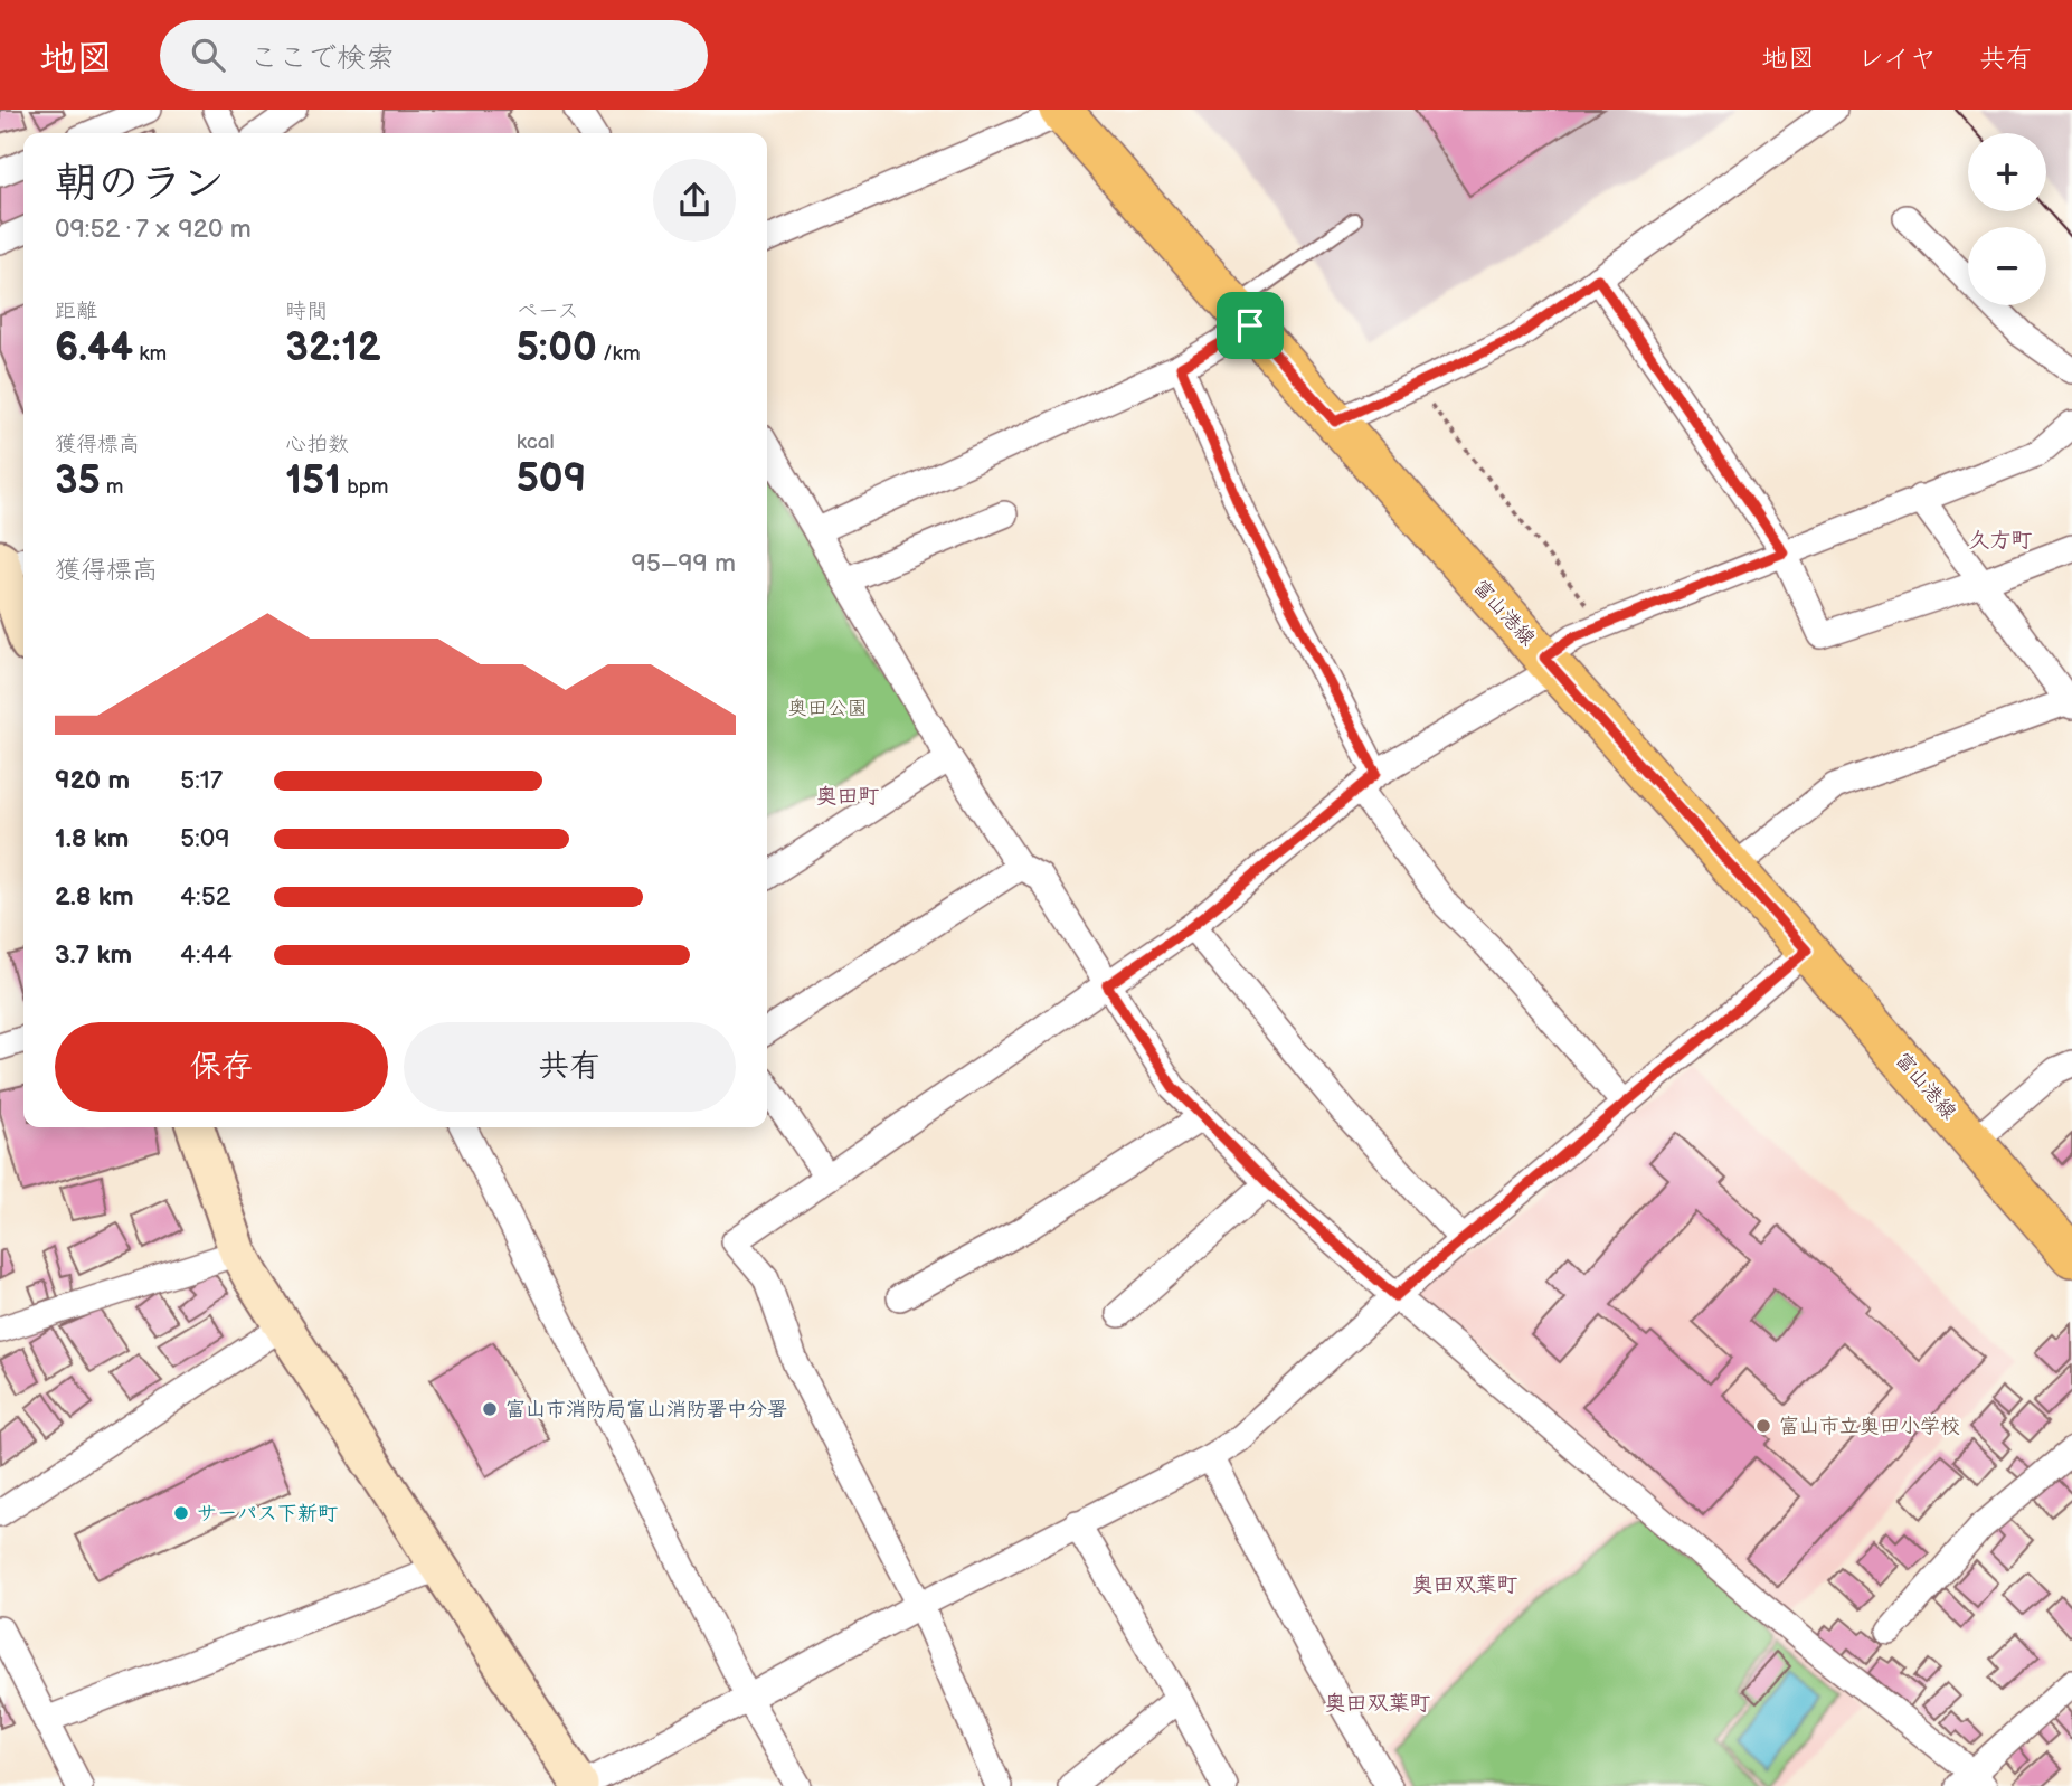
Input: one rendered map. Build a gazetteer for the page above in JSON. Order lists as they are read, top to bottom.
{
  "streets": {
    "main road": ["富山港線"]
  },
  "districts": [
    "久方町",
    "奥田町",
    "奥田双葉町",
    "奥田双葉町"
  ],
  "parks": ["奥田公園"],
  "places": ["富山市消防局富山消防署中分署", "富山市立奥田小学校", "サーパス下新町"],
  "page": {
    "header": "地図",
    "search": "ここで検索",
    "nav": ["地図", "レイヤ", "共有"],
    "map_buttons": ["+", "−"],
    "heading": ["朝のラン", "09:52 · 7 × 920 m"],
    "stats": [
      ["距離", "6.44 km"],
      ["時間", "32:12"],
      ["ペース", "5:00 /km"],
      ["獲得標高", "35 m"],
      ["心拍数", "151 bpm"],
      ["kcal", "509"]
    ],
    "chart": ["獲得標高", "95–99 m"],
    "list": [
      {
        "name": "920 m",
        "note": "5:17"
      },
      {
        "name": "1.8 km",
        "note": "5:09"
      },
      {
        "name": "2.8 km",
        "note": "4:52"
      },
      {
        "name": "3.7 km",
        "note": "4:44"
      }
    ],
    "buttons": ["保存", "共有"]
  }
}
